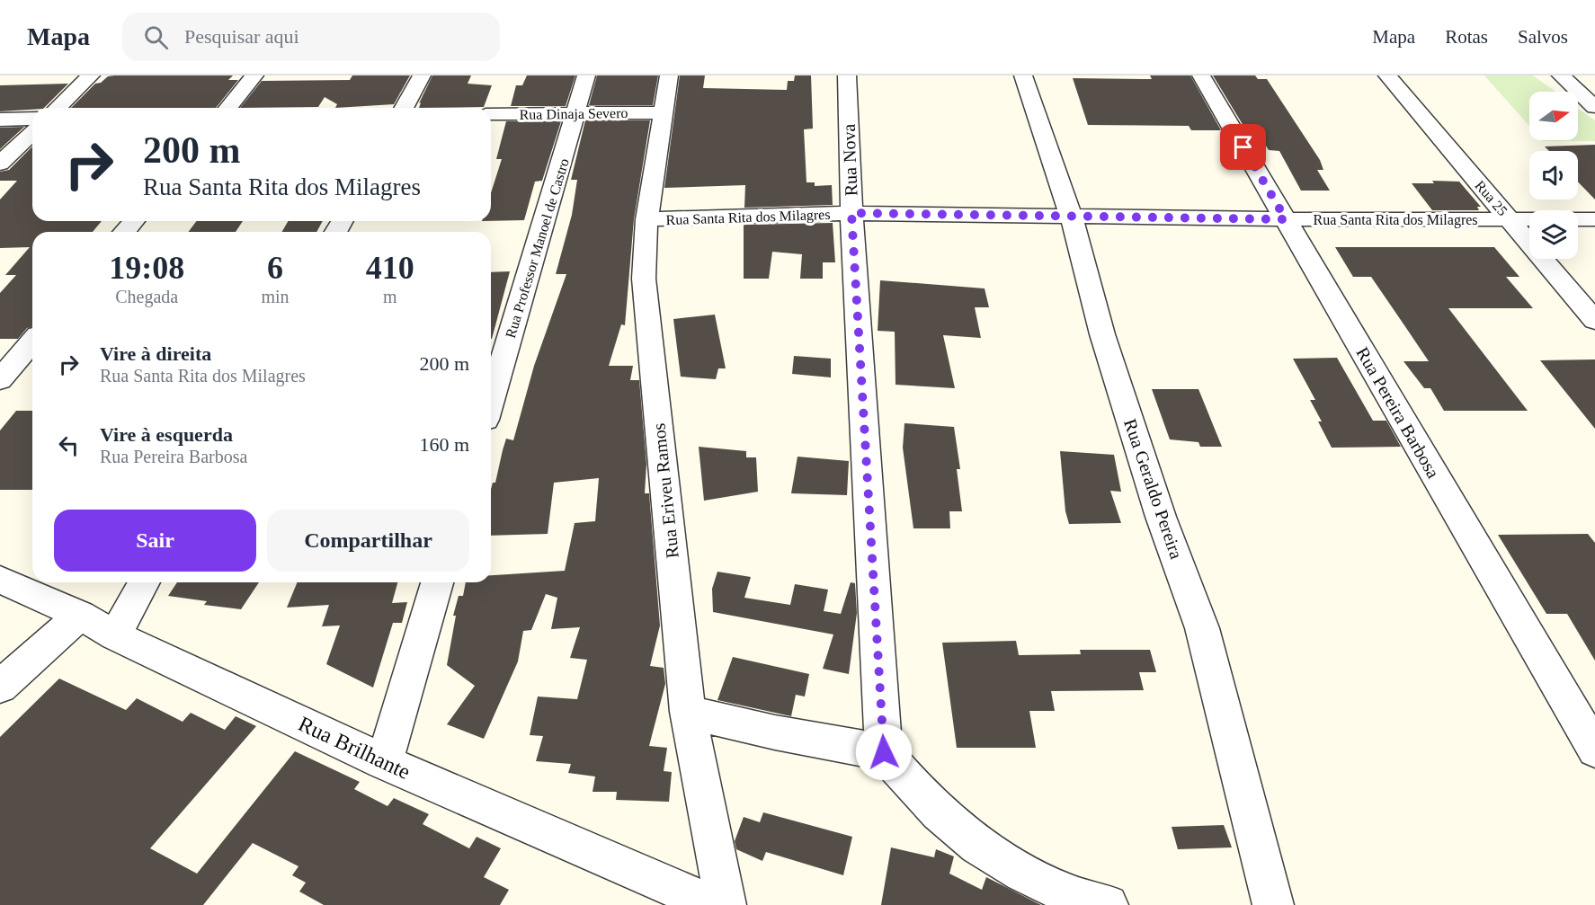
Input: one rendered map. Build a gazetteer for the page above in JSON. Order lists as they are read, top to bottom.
{
  "streets": {
    "street": [
      "Rua Dinaja Severo",
      "Rua Nova",
      "Rua 25",
      "Rua Santa Rita dos Milagres",
      "Rua Professor Manoel de Castro",
      "Rua Pereira Barbosa",
      "Rua Geraldo Pereira",
      "Rua Eriveu Ramos",
      "Rua Brilhante"
    ]
  },
  "crossings": [
    ["Rua Dinaja Severo", "Rua Professor Manoel de Castro"],
    ["Rua Dinaja Severo", "Rua Eriveu Ramos"],
    ["Rua Nova", "Rua Santa Rita dos Milagres"],
    ["Rua 25", "Rua Santa Rita dos Milagres"],
    ["Rua Santa Rita dos Milagres", "Rua Pereira Barbosa"],
    ["Rua Santa Rita dos Milagres", "Rua Geraldo Pereira"],
    ["Rua Santa Rita dos Milagres", "Rua Eriveu Ramos"]
  ],
  "north": "right",
  "page": {
    "header": "Mapa",
    "search": "Pesquisar aqui",
    "nav": ["Mapa", "Rotas", "Salvos"],
    "turn": ["200 m", "Rua Santa Rita dos Milagres"],
    "eta": [
      "19:08",
      "Chegada",
      "6",
      "min",
      "410",
      "m"
    ],
    "list": [
      {
        "name": "Vire à direita",
        "note": "Rua Santa Rita dos Milagres",
        "value": "200 m"
      },
      {
        "name": "Vire à esquerda",
        "note": "Rua Pereira Barbosa",
        "value": "160 m"
      }
    ],
    "buttons": ["Sair", "Compartilhar"]
  }
}
